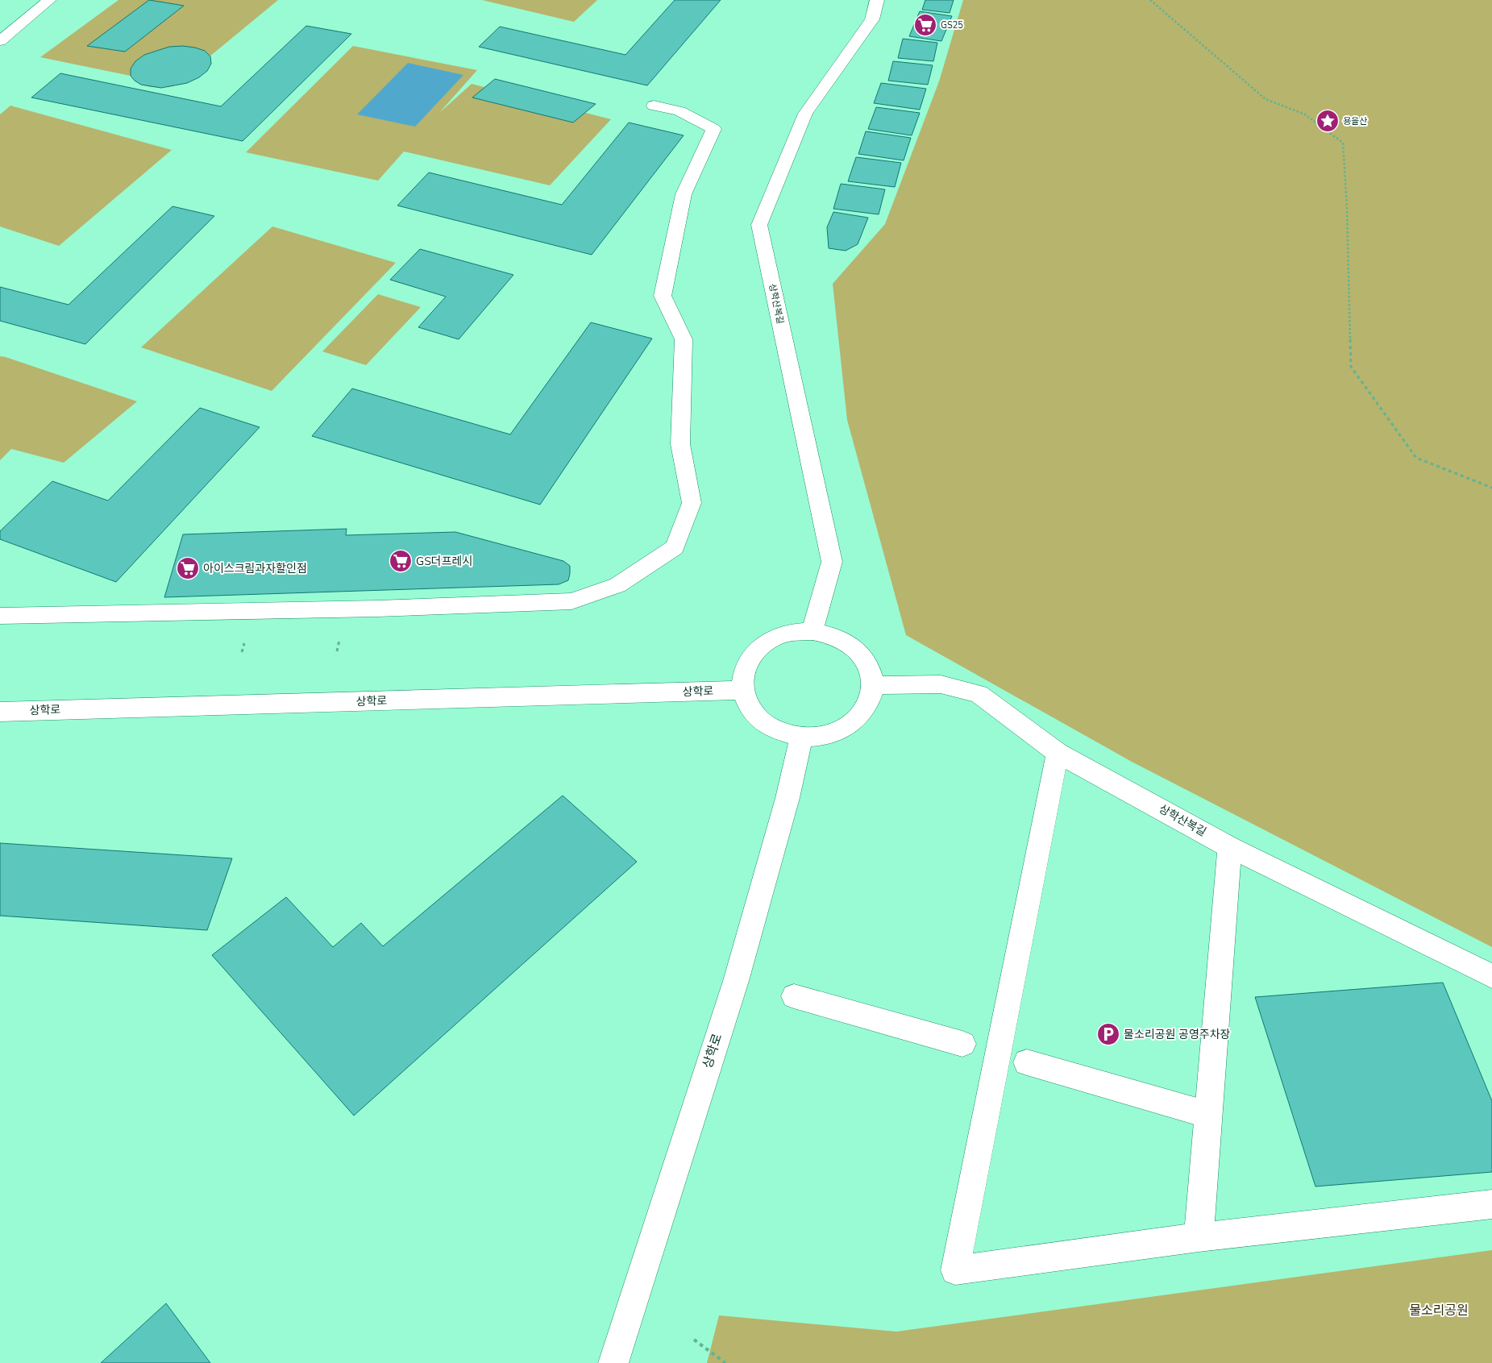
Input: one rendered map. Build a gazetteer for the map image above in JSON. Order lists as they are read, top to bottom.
{
  "streets": {
    "street": ["상학산복길", "상학로"]
  },
  "crossings": [
    ["상학산복길", "상학로"]
  ],
  "parks": ["물소리공원"],
  "places": {
    "supermarket": ["GS25", "GS더프레시", "아이스크림과자할인점"],
    "place": ["용을산"],
    "parking": ["물소리공원 공영주차장"]
  }
}
